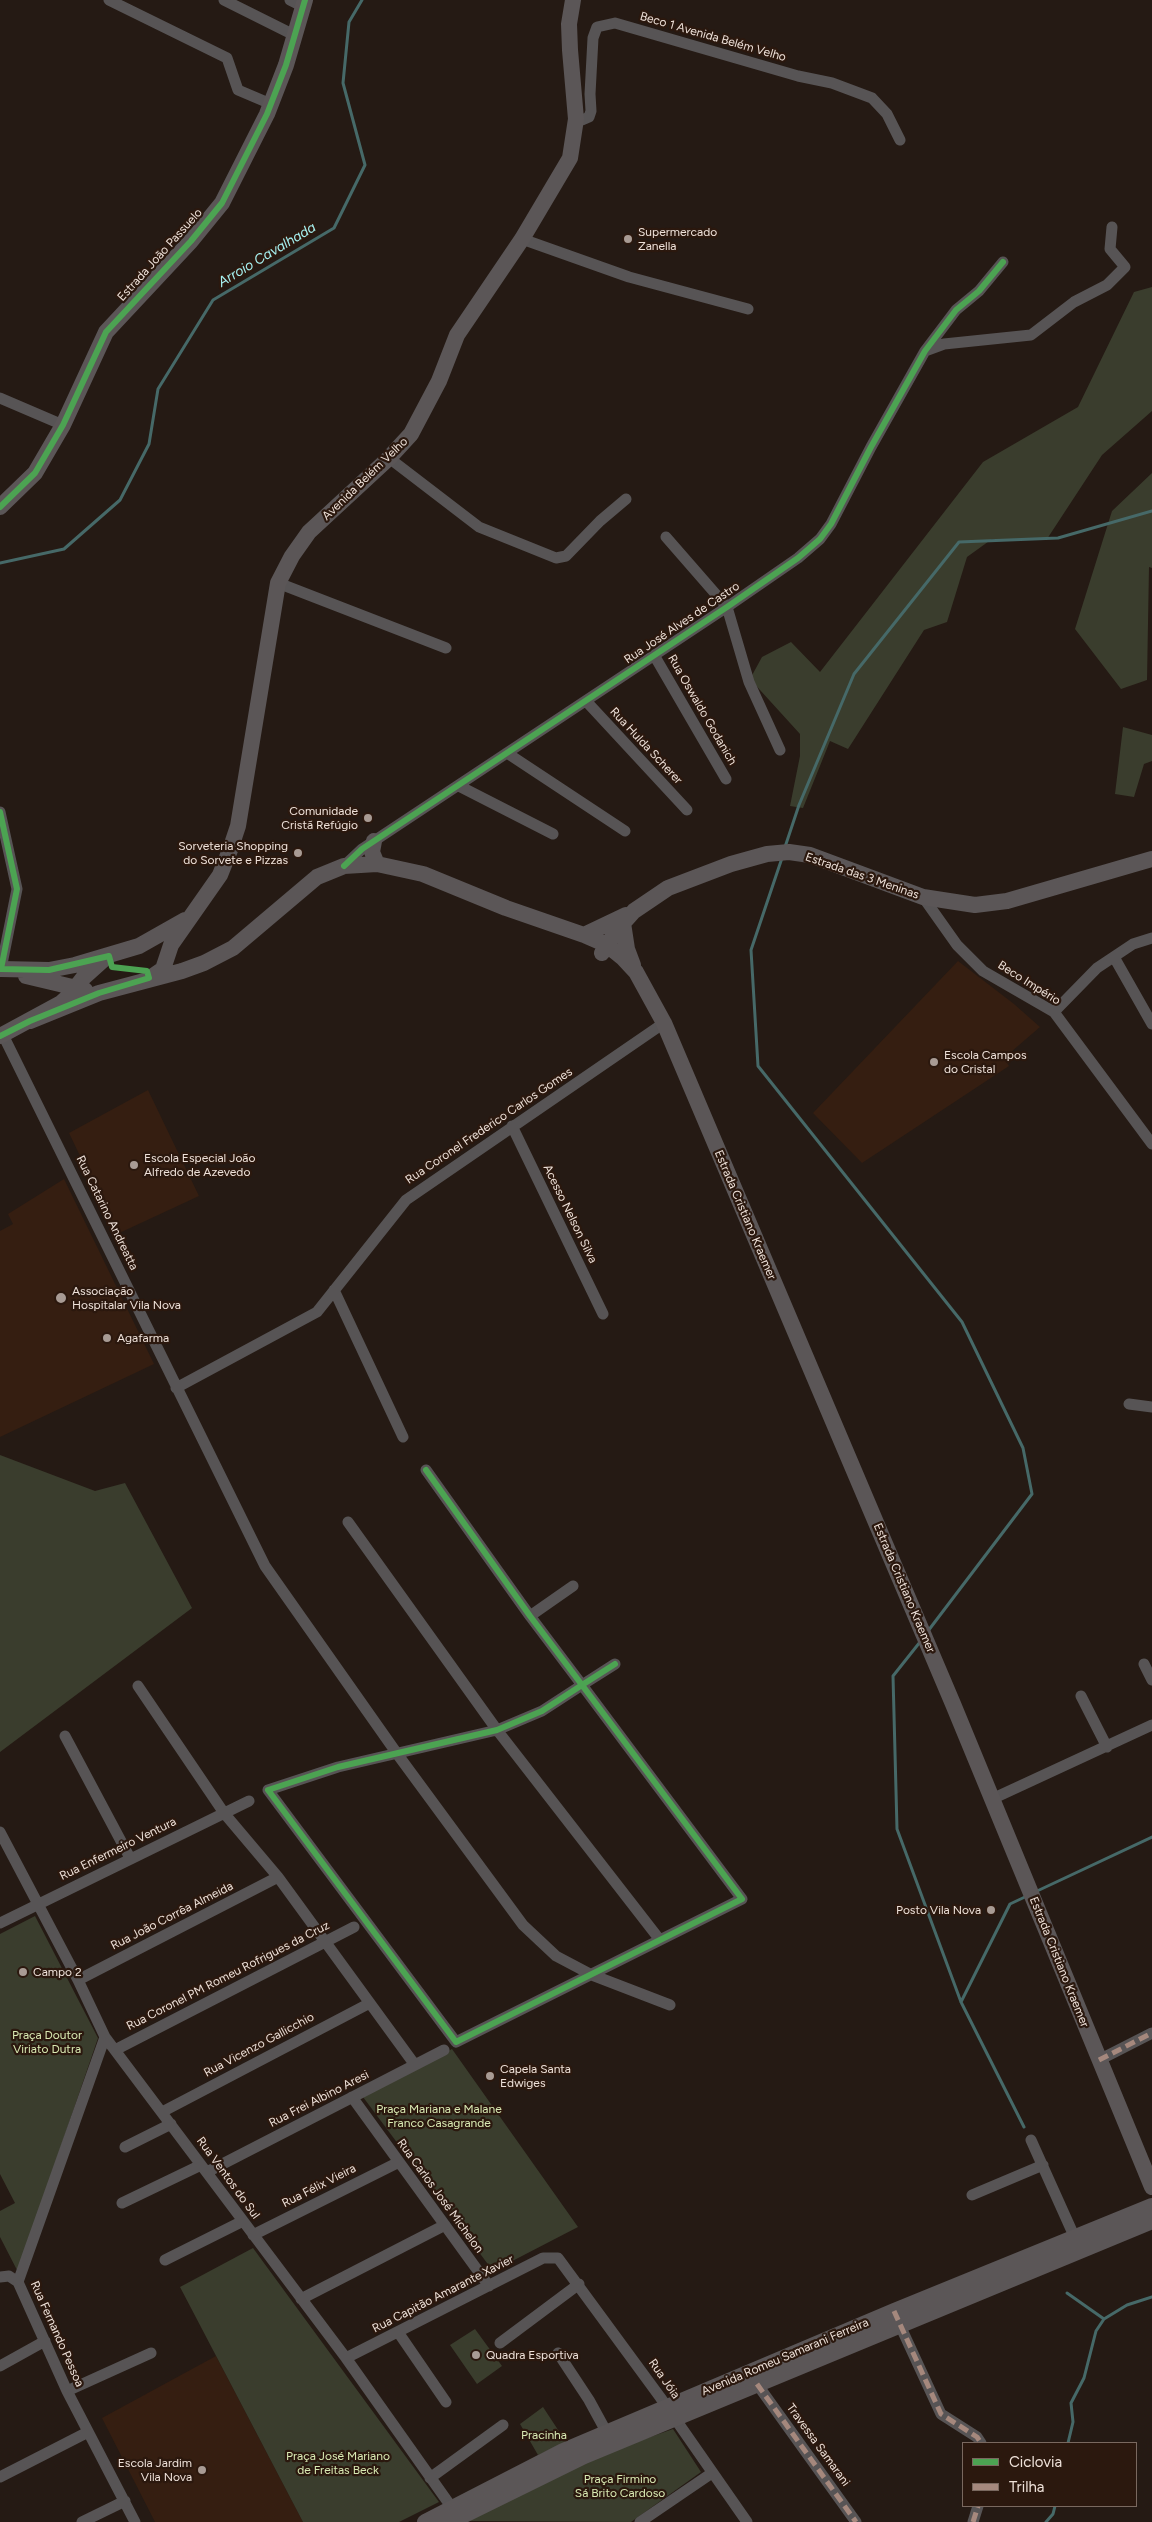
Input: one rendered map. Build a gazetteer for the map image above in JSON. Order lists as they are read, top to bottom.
{
  "streets": {
    "main road": [
      "Estrada João Passuelo",
      "Avenida Belém Velho",
      "Estrada das 3 Meninas",
      "Estrada Cristiano Kraemer",
      "Avenida Romeu Samarani Ferreira"
    ],
    "street": [
      "Beco 1 Avenida Belém Velho",
      "Rua José Alves de Castro",
      "Rua Oswaldo Godanich",
      "Rua Hulda Scherer",
      "Beco Império",
      "Rua Coronel Frederico Carlos Gomes",
      "Rua Catarino Andreatta",
      "Acesso Nelson Silva",
      "Rua Enfermeiro Ventura",
      "Rua João Corrêa Almeida",
      "Rua Coronel PM Romeu Rofrigues da Cruz",
      "Rua Vicenzo Gallicchio",
      "Rua Frei Albino Aresi",
      "Rua Ventos do Sul",
      "Rua Félix Vieira",
      "Rua Carlos José Michelon",
      "Rua Capitão Amarante Xavier",
      "Rua Fernando Pessoa",
      "Rua Jóia",
      "Travessa Samarani"
    ]
  },
  "crossings": [
    ["Beco 1 Avenida Belém Velho", "Avenida Belém Velho"],
    ["Avenida Belém Velho", "Estrada Cristiano Kraemer"],
    ["Rua José Alves de Castro", "Rua Oswaldo Godanich"],
    ["Rua José Alves de Castro", "Rua Hulda Scherer"],
    ["Rua José Alves de Castro", "Estrada Cristiano Kraemer"],
    ["Estrada das 3 Meninas", "Beco Império"],
    ["Estrada das 3 Meninas", "Estrada Cristiano Kraemer"],
    ["Rua Coronel Frederico Carlos Gomes", "Rua Catarino Andreatta"],
    ["Rua Coronel Frederico Carlos Gomes", "Acesso Nelson Silva"],
    ["Rua Coronel Frederico Carlos Gomes", "Estrada Cristiano Kraemer"],
    ["Rua Enfermeiro Ventura", "Rua Ventos do Sul"],
    ["Rua João Corrêa Almeida", "Rua Ventos do Sul"],
    ["Rua Coronel PM Romeu Rofrigues da Cruz", "Rua Ventos do Sul"],
    ["Rua Vicenzo Gallicchio", "Rua Ventos do Sul"],
    ["Rua Frei Albino Aresi", "Rua Ventos do Sul"],
    ["Rua Frei Albino Aresi", "Rua Carlos José Michelon"],
    ["Rua Ventos do Sul", "Rua Félix Vieira"],
    ["Rua Ventos do Sul", "Rua Capitão Amarante Xavier"],
    ["Rua Ventos do Sul", "Rua Fernando Pessoa"],
    ["Rua Ventos do Sul", "Avenida Romeu Samarani Ferreira"],
    ["Rua Félix Vieira", "Rua Carlos José Michelon"],
    ["Rua Carlos José Michelon", "Rua Capitão Amarante Xavier"],
    ["Rua Capitão Amarante Xavier", "Rua Jóia"],
    ["Avenida Romeu Samarani Ferreira", "Rua Jóia"],
    ["Avenida Romeu Samarani Ferreira", "Travessa Samarani"]
  ],
  "water": ["Arroio Cavalhada"],
  "parks": [
    "Praça Doutor Viriato Dutra",
    "Praça Mariana e Malane Franco Casagrande",
    "Pracinha",
    "Praça José Mariano de Freitas Beck",
    "Praça Firmino Sá Brito Cardoso"
  ],
  "places": [
    "Supermercado Zanella",
    "Comunidade Cristã Refúgio",
    "Sorveteria Shopping do Sorvete e Pizzas",
    "Escola Campos do Cristal",
    "Escola Especial João Alfredo de Azevedo",
    "Associação Hospitalar Vila Nova",
    "Agafarma",
    "Posto Vila Nova",
    "Campo 2",
    "Capela Santa Edwiges",
    "Quadra Esportiva",
    "Escola Jardim Vila Nova"
  ],
  "legend": ["Ciclovia", "Trilha"]
}
